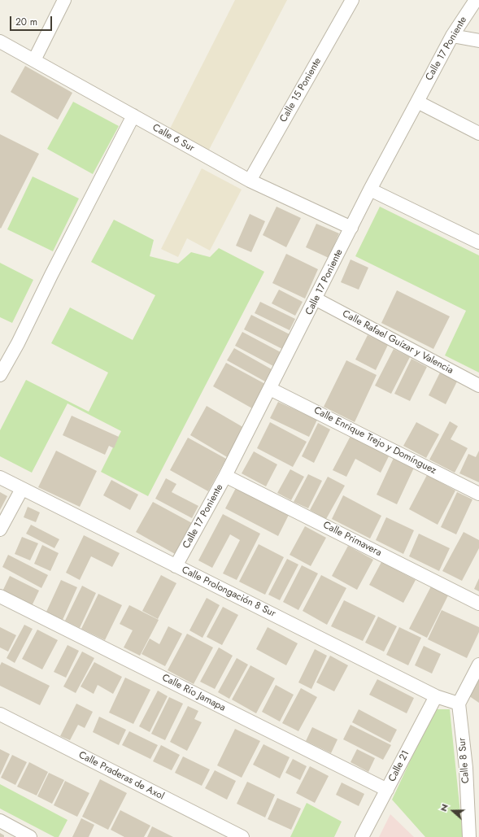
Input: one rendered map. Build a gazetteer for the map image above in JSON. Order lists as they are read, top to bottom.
{
  "streets": {
    "street": [
      "Calle 17 Poniente",
      "Calle 15 Poniente",
      "Calle 6 Sur",
      "Calle Rafael Guízar y Valencia",
      "Calle Enrique Trejo y Domínguez",
      "Calle Primavera",
      "Calle Prolongación 8 Sur",
      "Calle Río Jamapa",
      "Calle 8 Sur",
      "Calle 21",
      "Calle Praderas de Axol"
    ]
  },
  "crossings": [
    ["Calle 17 Poniente", "Calle 6 Sur"],
    ["Calle 17 Poniente", "Calle Rafael Guízar y Valencia"],
    ["Calle 17 Poniente", "Calle Enrique Trejo y Domínguez"],
    ["Calle 17 Poniente", "Calle Primavera"],
    ["Calle 17 Poniente", "Calle Prolongación 8 Sur"],
    ["Calle 15 Poniente", "Calle 6 Sur"],
    ["Calle Prolongación 8 Sur", "Calle 8 Sur"],
    ["Calle Prolongación 8 Sur", "Calle 21"],
    ["Calle Río Jamapa", "Calle 21"]
  ],
  "scale_bar": "20 m",
  "north": "left"
}
